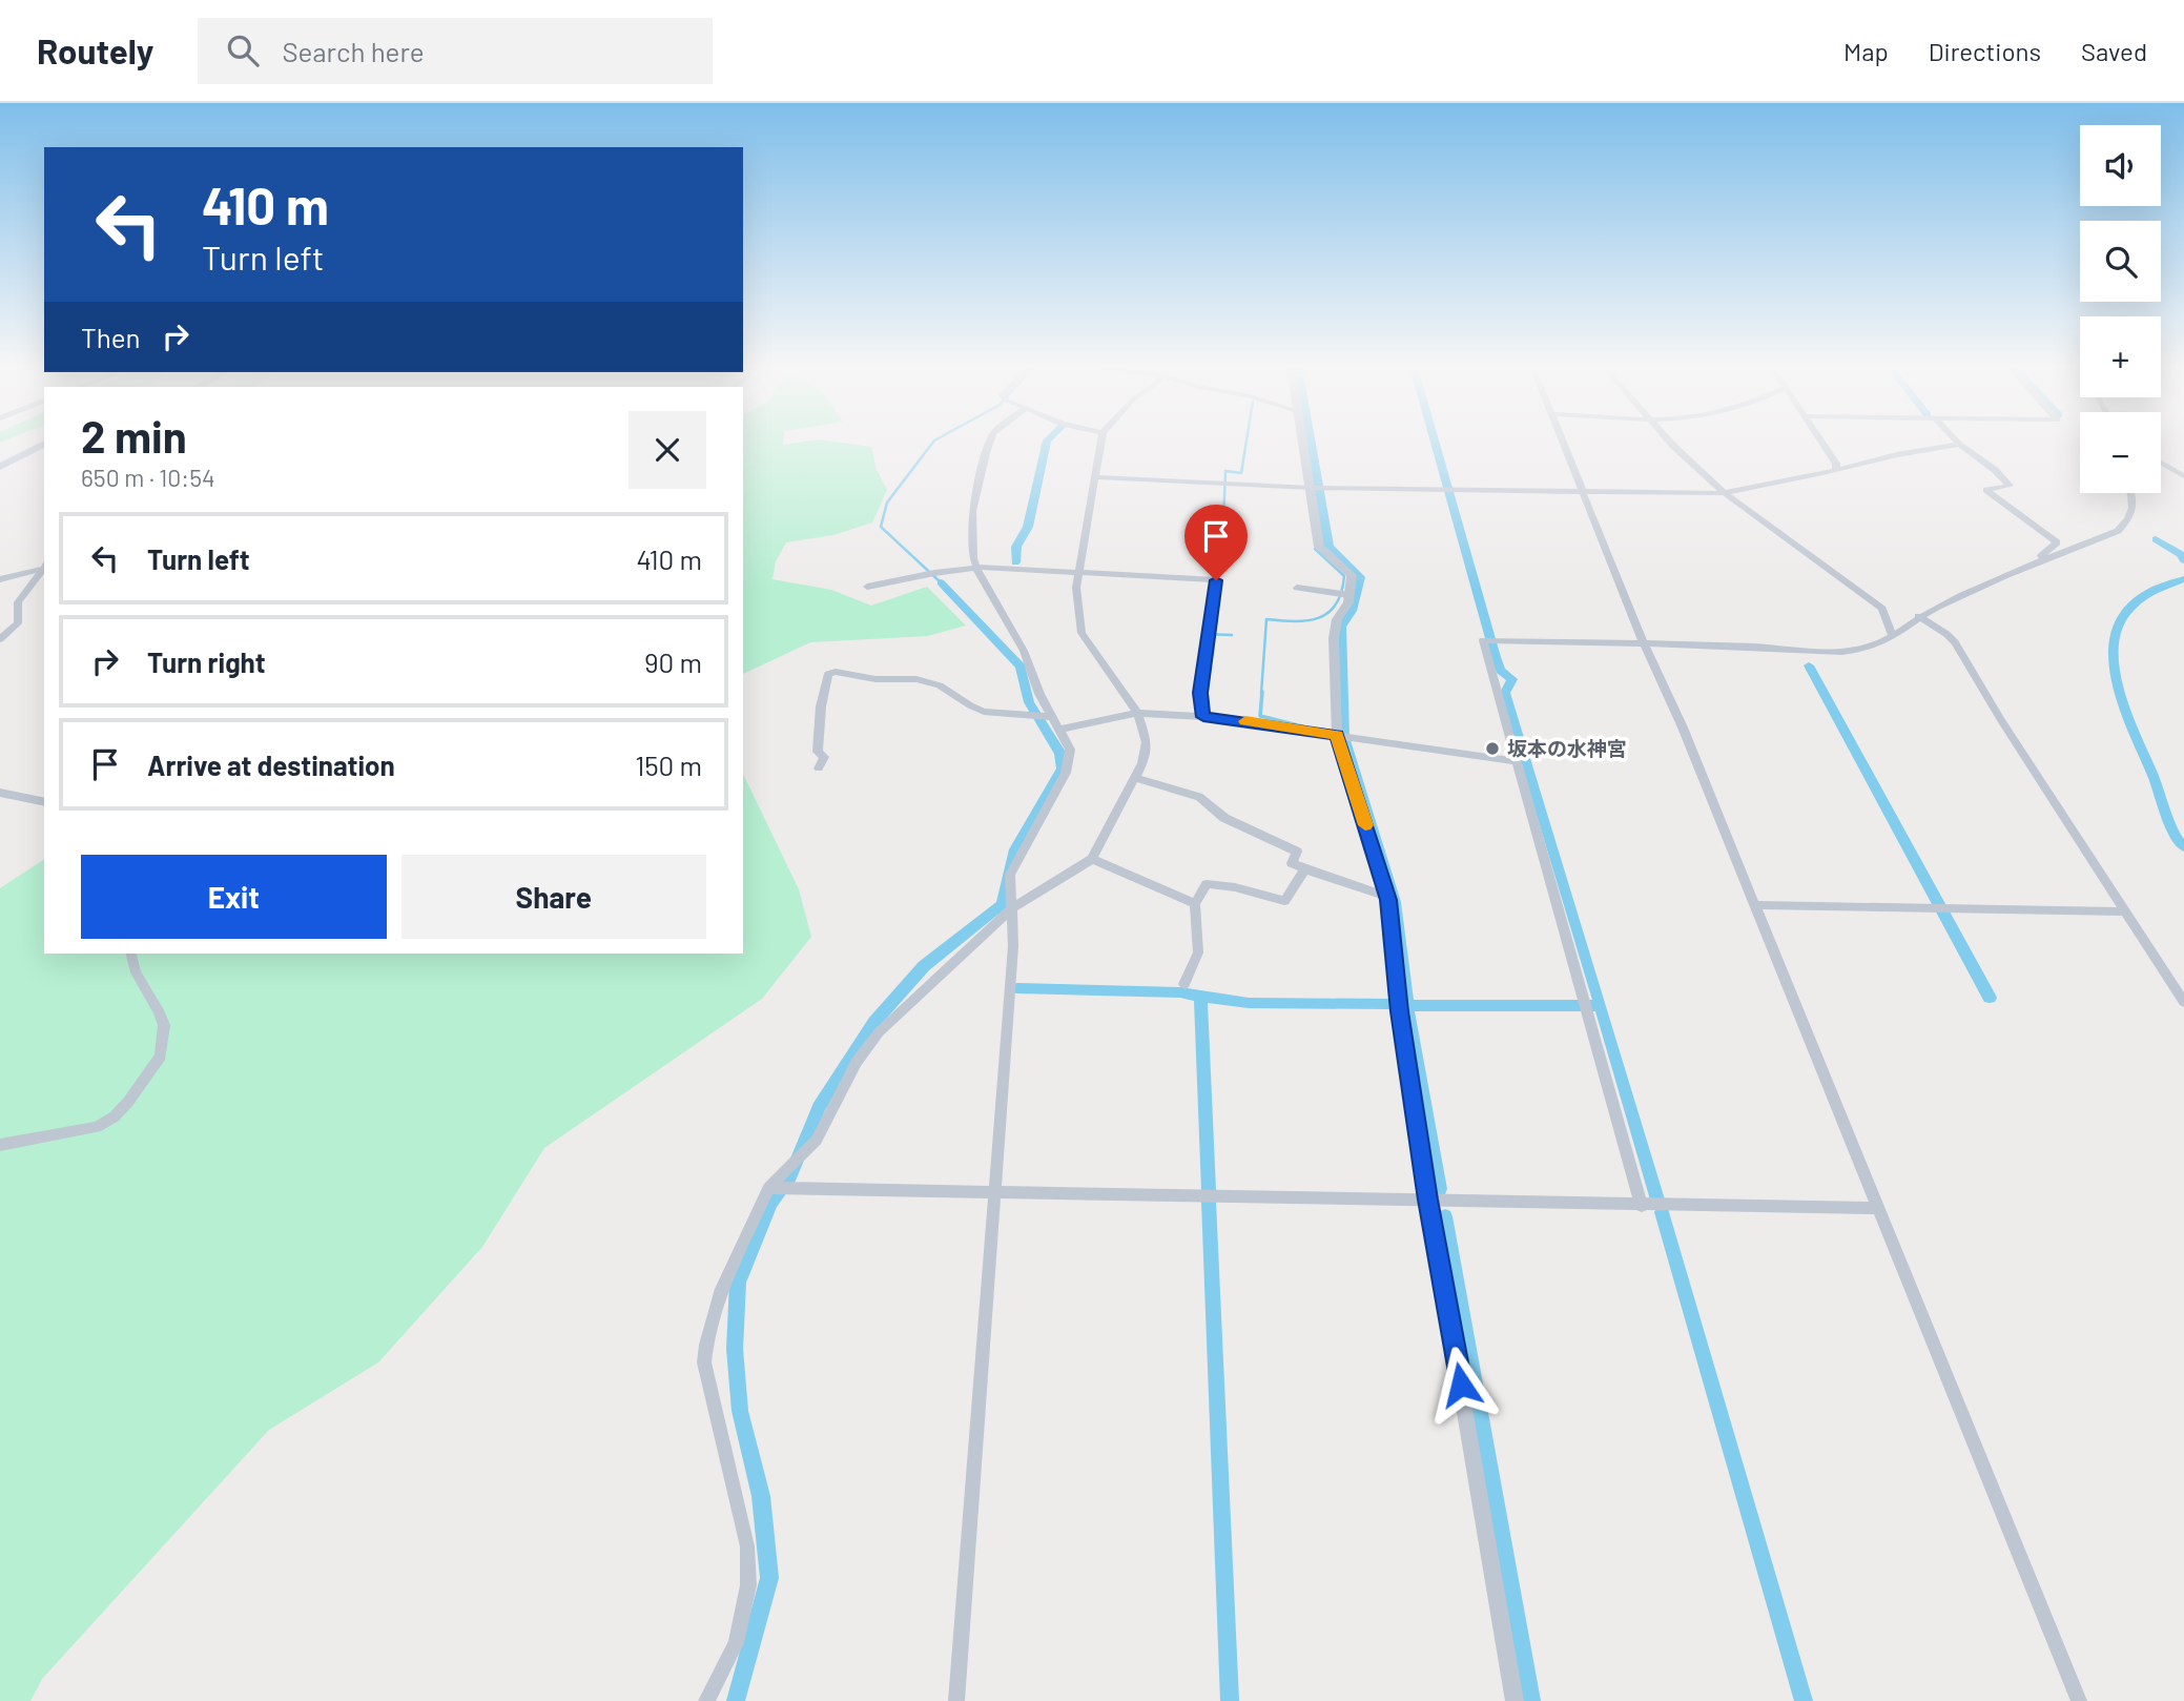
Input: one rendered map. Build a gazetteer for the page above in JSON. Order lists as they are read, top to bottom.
{
  "places": ["坂本の水神宮"],
  "page": {
    "header": "Routely",
    "search": "Search here",
    "nav": ["Map", "Directions", "Saved"],
    "map_buttons": ["+", "−"],
    "turn": ["410 m", "Turn left"],
    "then": "Then",
    "heading": ["2 min", "650 m · 10:54"],
    "list": [
      {
        "name": "Turn left",
        "value": "410 m"
      },
      {
        "name": "Turn right",
        "value": "90 m"
      },
      {
        "name": "Arrive at destination",
        "value": "150 m"
      }
    ],
    "buttons": ["Exit", "Share"]
  }
}
